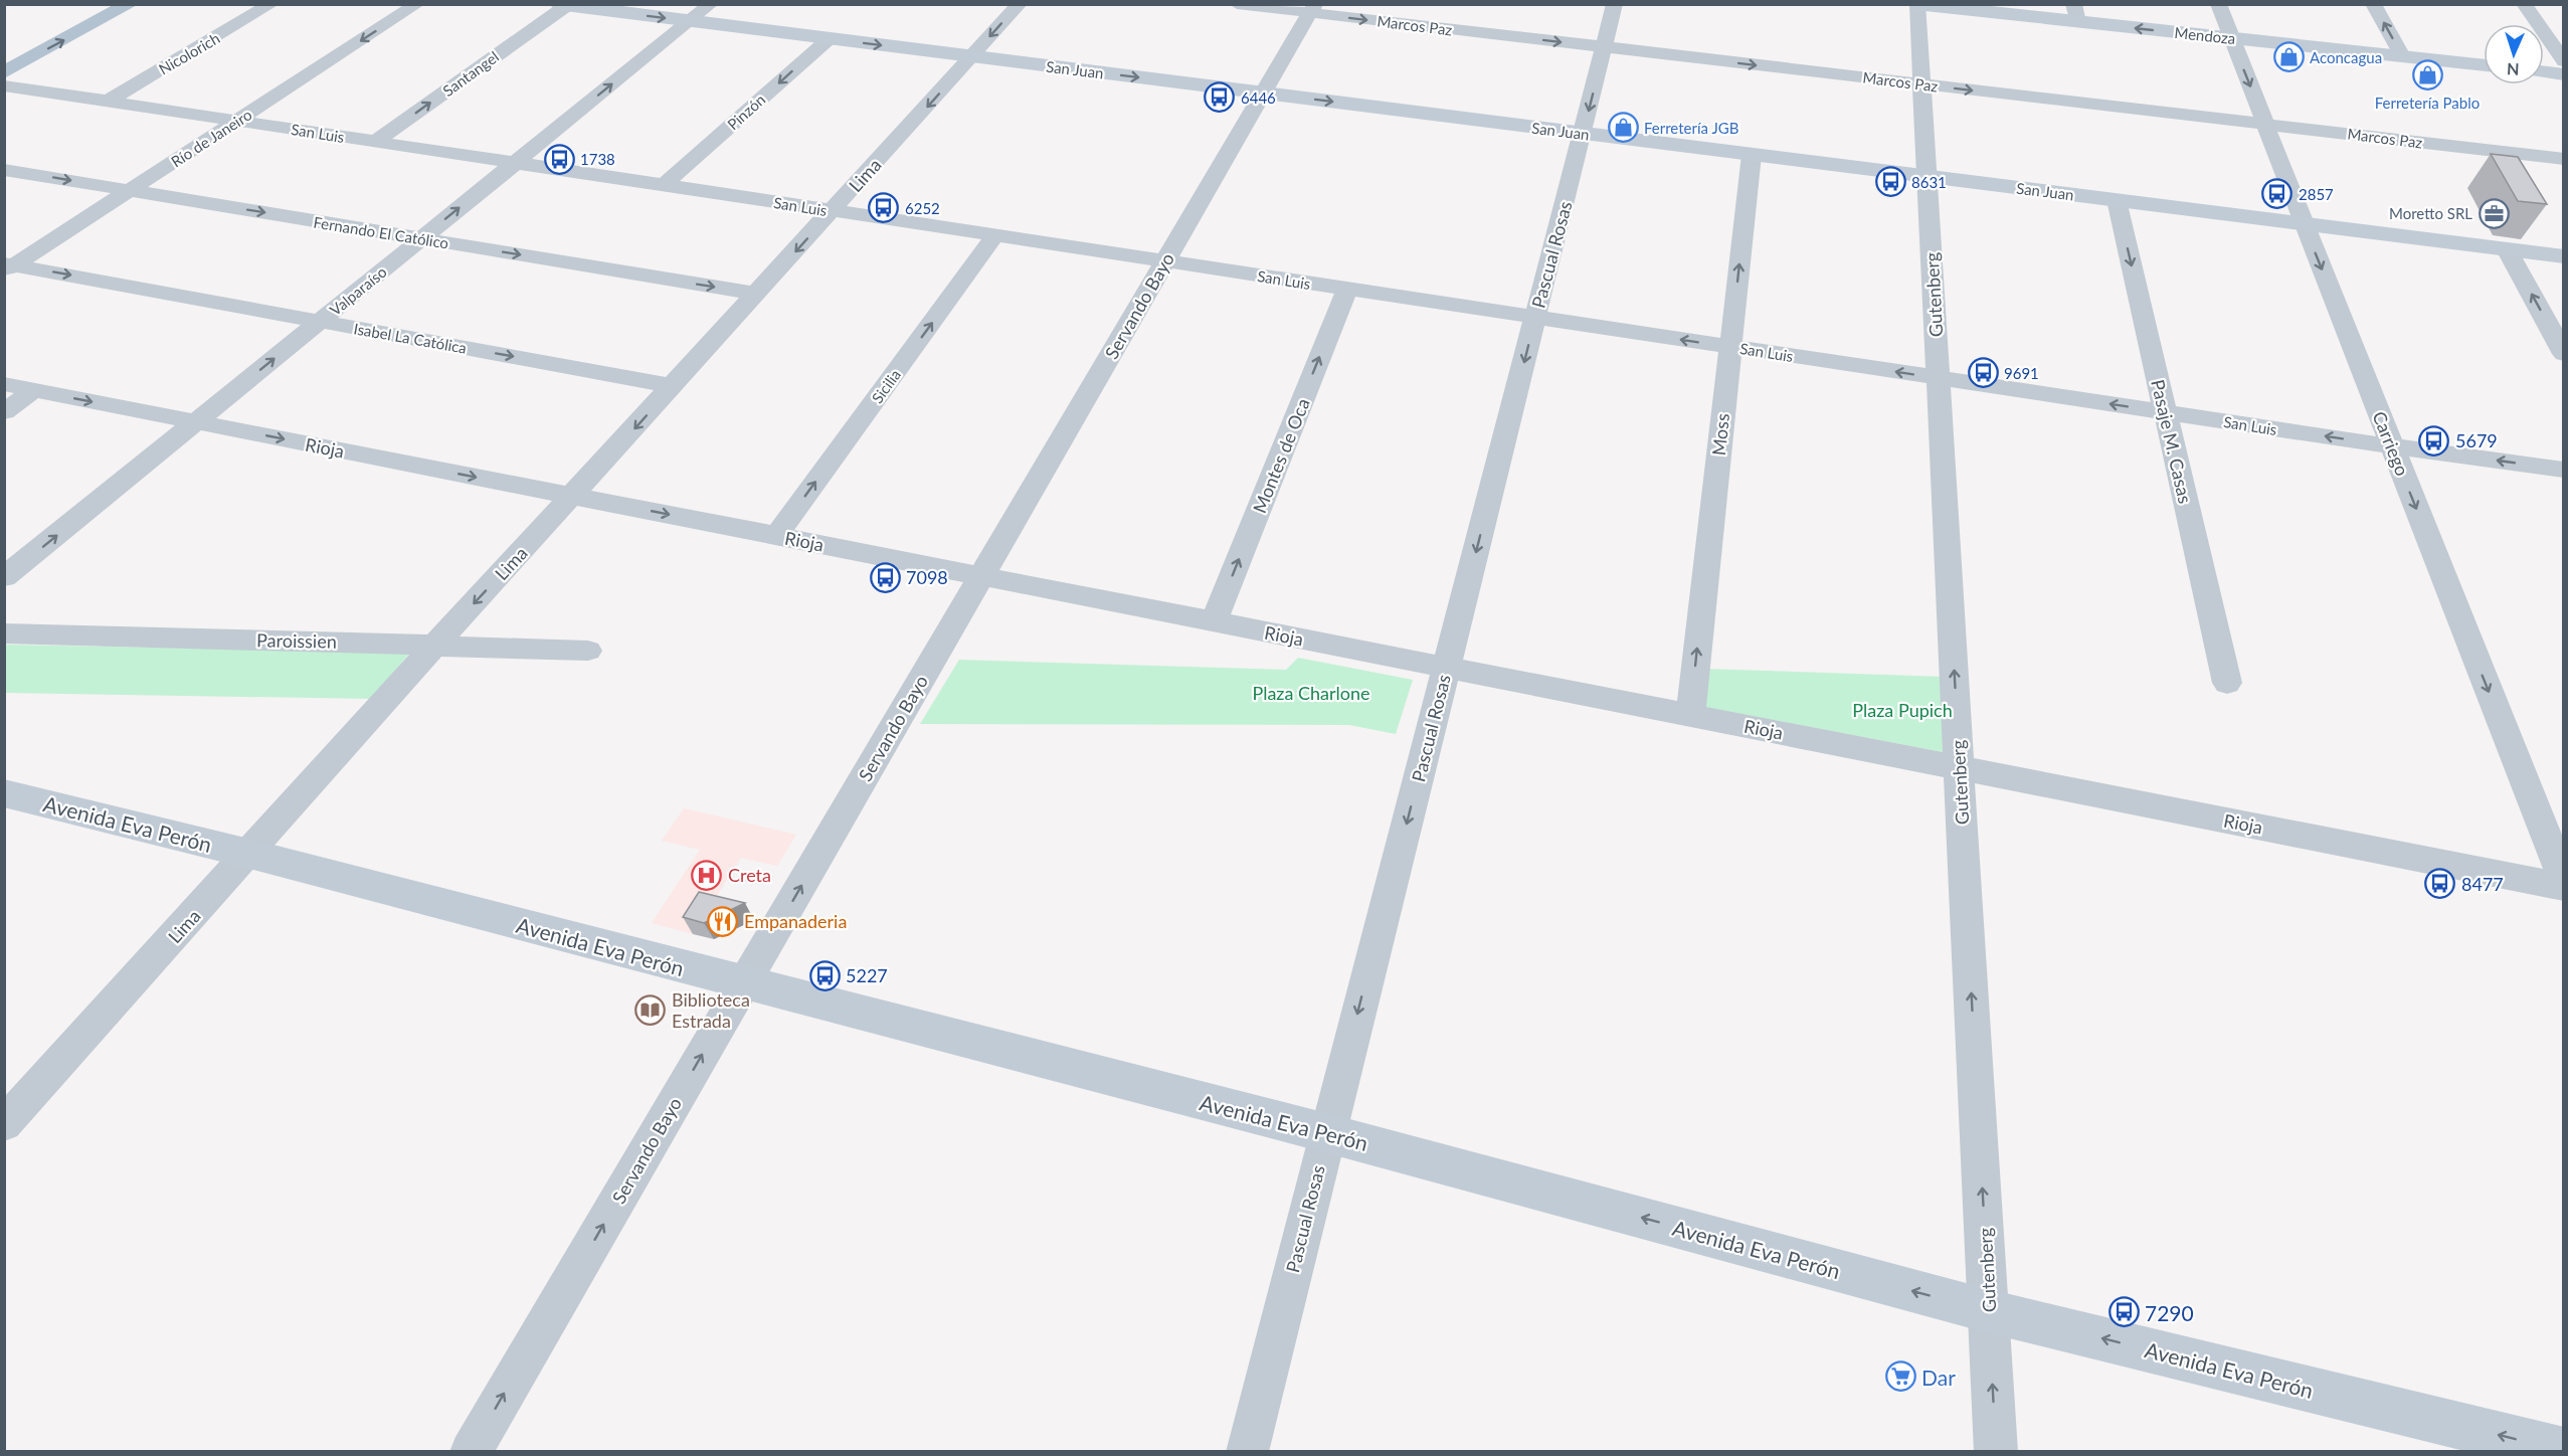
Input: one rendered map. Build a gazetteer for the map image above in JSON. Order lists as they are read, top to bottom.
{
  "streets": {
    "main road": ["Mendoza", "San Juan", "Avenida Eva Perón"],
    "street": [
      "Marcos Paz",
      "Nicolorich",
      "Santangel",
      "Pinzón",
      "San Luis",
      "Río de Janeiro",
      "Lima",
      "Fernando El Católico",
      "Pascual Rosas",
      "Valparaíso",
      "Gutenberg",
      "Servando Bayo",
      "Isabel La Católica",
      "Sicilia",
      "Moss",
      "Pasaje M. Casas",
      "Carriego",
      "Rioja",
      "Montes de Oca",
      "Paroissien"
    ]
  },
  "crossings": [
    ["Marcos Paz", "Pascual Rosas"],
    ["Marcos Paz", "Gutenberg"],
    ["Marcos Paz", "Servando Bayo"],
    ["Marcos Paz", "Carriego"],
    ["Mendoza", "Gutenberg"],
    ["Mendoza", "Carriego"],
    ["Nicolorich", "San Luis"],
    ["San Juan", "Santangel"],
    ["San Juan", "Pinzón"],
    ["San Juan", "Lima"],
    ["San Juan", "Pascual Rosas"],
    ["San Juan", "Valparaíso"],
    ["San Juan", "Gutenberg"],
    ["San Juan", "Servando Bayo"],
    ["San Juan", "Moss"],
    ["San Juan", "Pasaje M. Casas"],
    ["San Juan", "Carriego"],
    ["Santangel", "San Luis"],
    ["Pinzón", "San Luis"],
    ["San Luis", "Río de Janeiro"],
    ["San Luis", "Lima"],
    ["San Luis", "Pascual Rosas"],
    ["San Luis", "Valparaíso"],
    ["San Luis", "Gutenberg"],
    ["San Luis", "Servando Bayo"],
    ["San Luis", "Sicilia"],
    ["San Luis", "Moss"],
    ["San Luis", "Pasaje M. Casas"],
    ["San Luis", "Carriego"],
    ["San Luis", "Montes de Oca"],
    ["Río de Janeiro", "Fernando El Católico"],
    ["Río de Janeiro", "Isabel La Católica"],
    ["Lima", "Fernando El Católico"],
    ["Lima", "Isabel La Católica"],
    ["Lima", "Rioja"],
    ["Lima", "Paroissien"],
    ["Lima", "Avenida Eva Perón"],
    ["Fernando El Católico", "Valparaíso"],
    ["Pascual Rosas", "Rioja"],
    ["Pascual Rosas", "Avenida Eva Perón"],
    ["Valparaíso", "Isabel La Católica"],
    ["Valparaíso", "Rioja"],
    ["Gutenberg", "Rioja"],
    ["Gutenberg", "Avenida Eva Perón"],
    ["Servando Bayo", "Rioja"],
    ["Servando Bayo", "Avenida Eva Perón"],
    ["Sicilia", "Rioja"],
    ["Moss", "Rioja"],
    ["Carriego", "Rioja"],
    ["Rioja", "Montes de Oca"]
  ],
  "one_way": [
    "Marcos Paz",
    "San Juan",
    "Santangel",
    "Pinzón",
    "San Luis",
    "Río de Janeiro",
    "Lima",
    "Fernando El Católico",
    "Pascual Rosas",
    "Valparaíso",
    "Gutenberg",
    "Servando Bayo",
    "Isabel La Católica",
    "Sicilia",
    "Moss",
    "Pasaje M. Casas",
    "Carriego",
    "Montes de Oca",
    "Avenida Eva Perón"
  ],
  "parks": ["Plaza Charlone", "Plaza Pupich"],
  "places": {
    "shop": ["Aconcagua", "Ferretería Pablo", "Ferretería JGB"],
    "bus stop": [
      "6446",
      "1738",
      "8631",
      "2857",
      "6252",
      "9691",
      "5679",
      "7098",
      "8477",
      "5227",
      "7290"
    ],
    "office": ["Moretto SRL"],
    "hospital": ["Creta"],
    "restaurant": ["Empanaderia"],
    "library": ["Biblioteca Estrada"],
    "supermarket": ["Dar"]
  },
  "north": "bottom"
}
